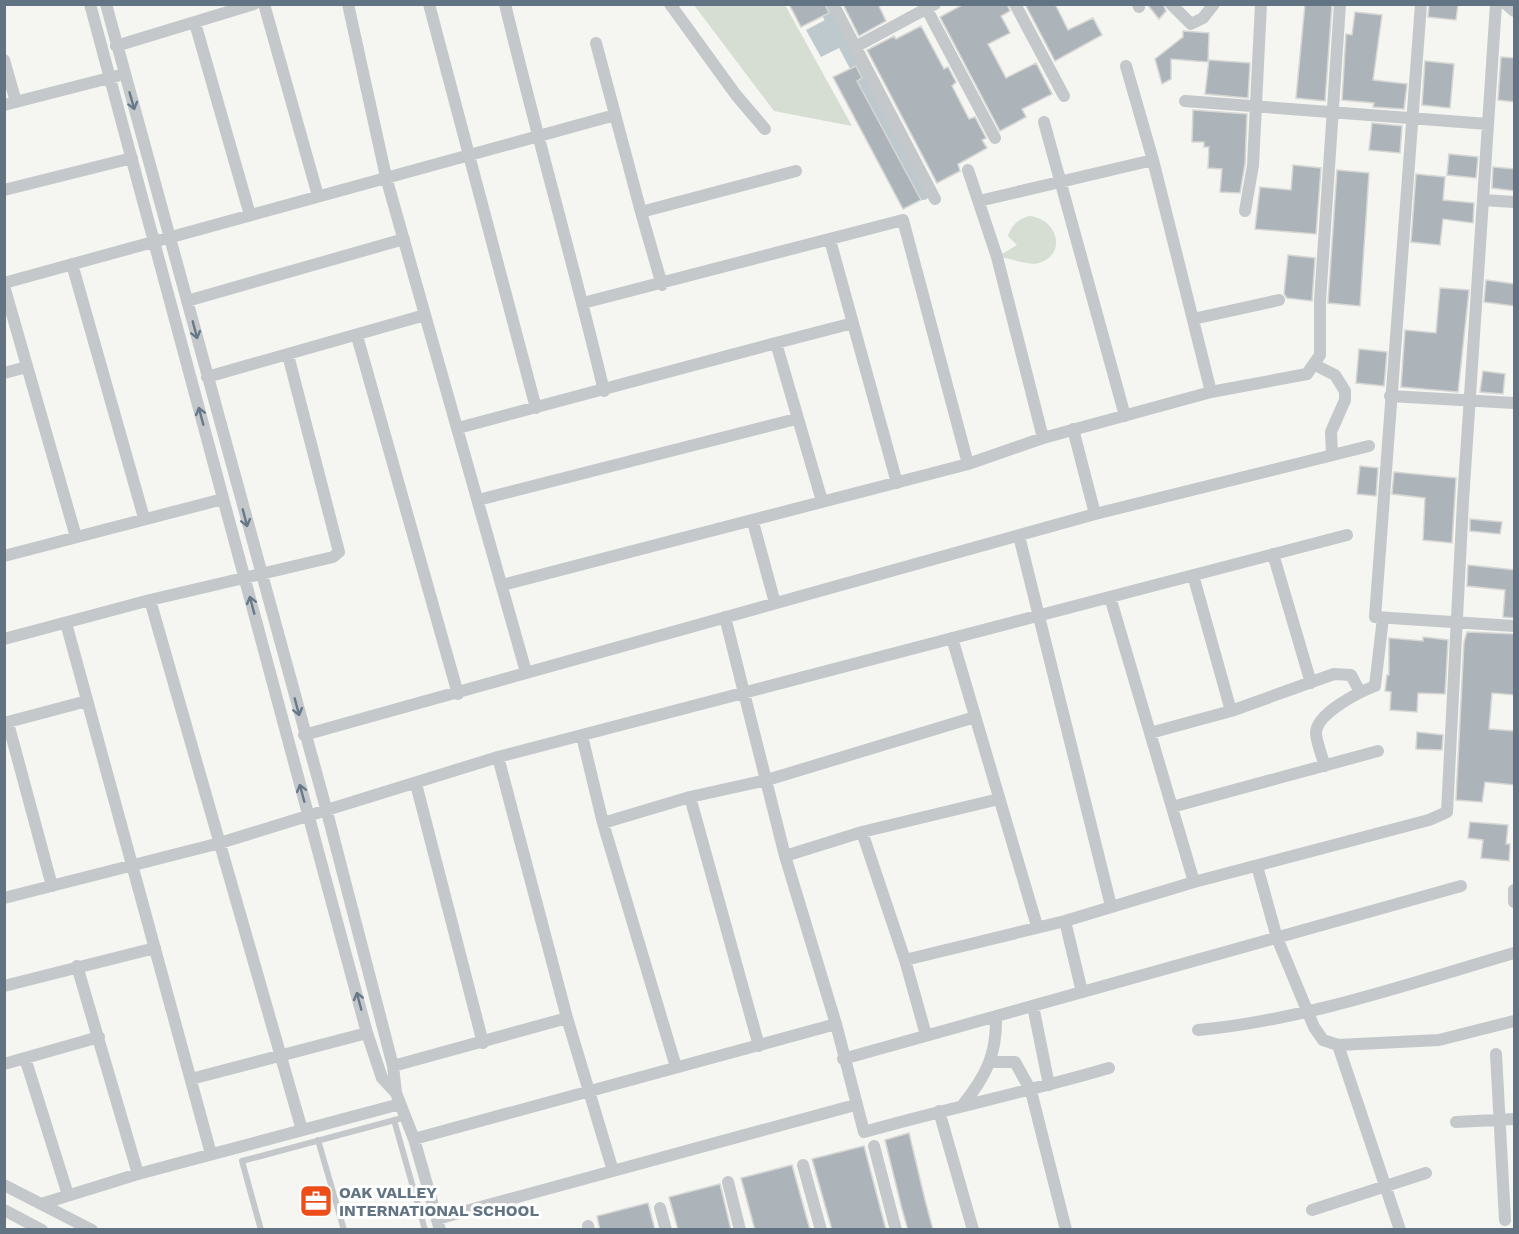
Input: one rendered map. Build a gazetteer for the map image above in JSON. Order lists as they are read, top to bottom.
{
  "places": {
    "office": ["OAK VALLEY INTERNATIONAL SCHOOL"]
  }
}
